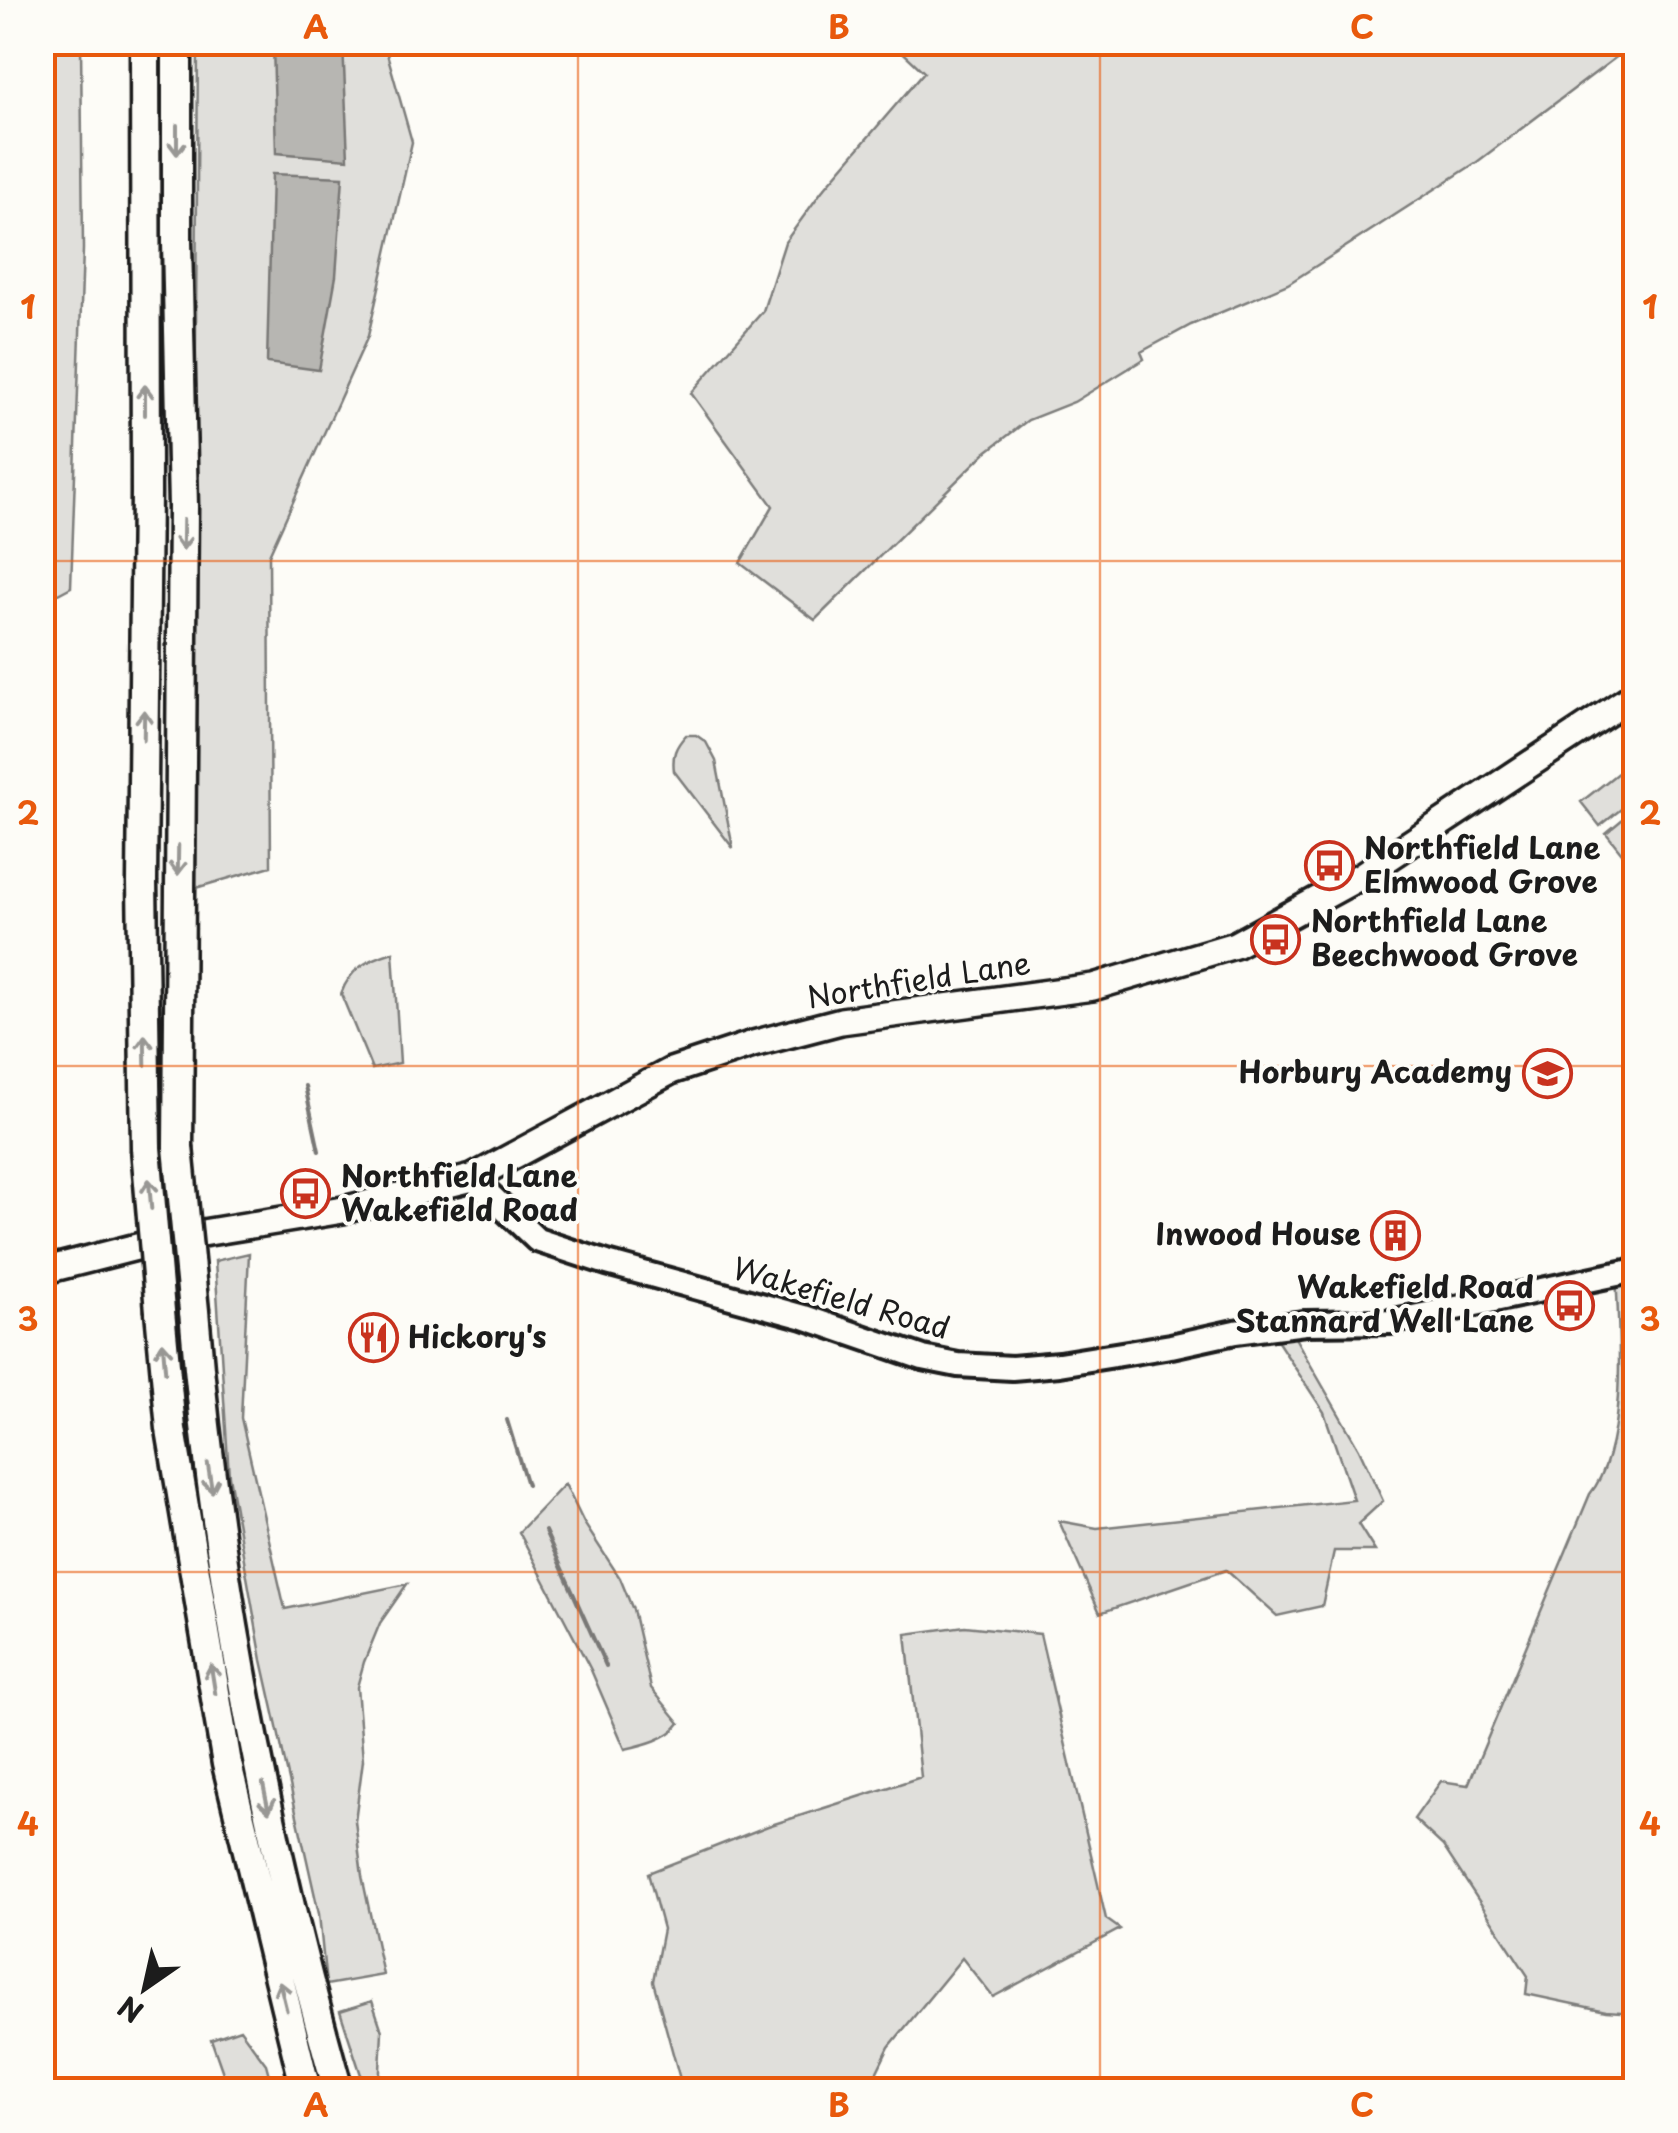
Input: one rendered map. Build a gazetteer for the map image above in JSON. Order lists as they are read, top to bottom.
{
  "streets": {
    "highway": ["Northfield Lane"],
    "main road": ["Wakefield Road"]
  },
  "crossings": [
    ["Northfield Lane", "Wakefield Road"]
  ],
  "places": {
    "bus stop": [
      "Northfield Lane Elmwood Grove",
      "Northfield Lane Beechwood Grove",
      "Northfield Lane Wakefield Road",
      "Wakefield Road Stannard Well Lane"
    ],
    "school or university": ["Horbury Academy"],
    "building": ["Inwood House"],
    "restaurant": ["Hickory's"]
  },
  "north": "bottom left",
  "grid": {
    "columns": ["A", "B", "C"],
    "rows": [
      "1",
      "2",
      "3",
      "4"
    ]
  }
}
